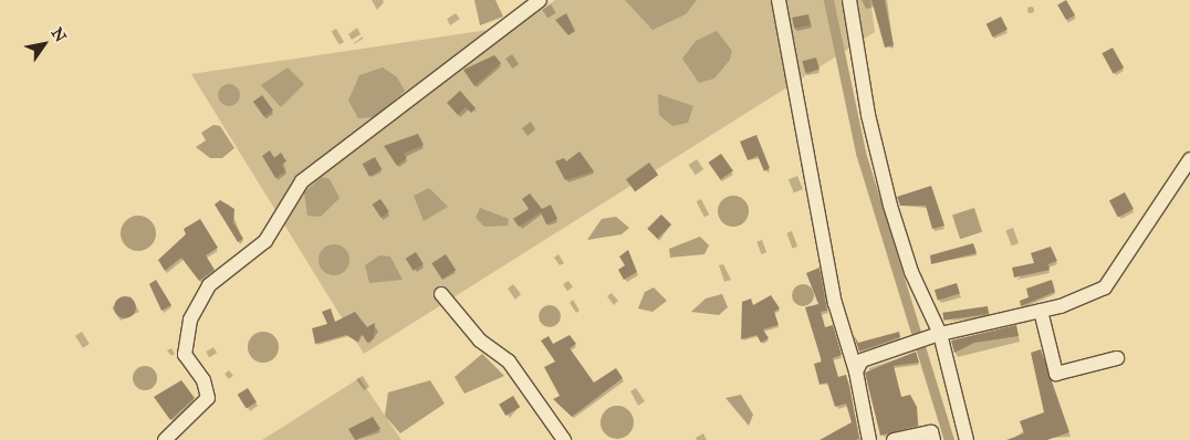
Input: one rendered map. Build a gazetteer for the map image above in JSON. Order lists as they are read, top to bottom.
{
  "north": "top right"
}
